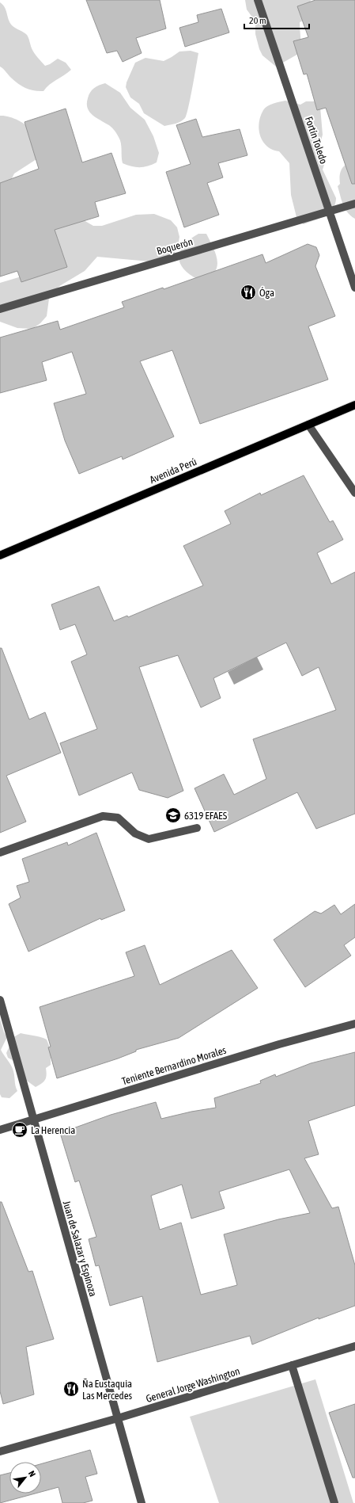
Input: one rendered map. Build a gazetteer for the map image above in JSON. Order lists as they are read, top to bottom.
{
  "streets": {
    "main road": ["Avenida Perú"],
    "street": [
      "Fortín Toledo",
      "Boquerón",
      "Teniente Bernardino Morales",
      "Juan de Salazar y Espinoza",
      "General Jorge Washington"
    ]
  },
  "crossings": [
    ["Fortín Toledo", "Boquerón"],
    ["Teniente Bernardino Morales", "Juan de Salazar y Espinoza"],
    ["Juan de Salazar y Espinoza", "General Jorge Washington"]
  ],
  "places": {
    "restaurant": ["Óga", "Ña Eustaquia Las Mercedes"],
    "school or university": ["6319 EFAES"],
    "cafe": ["La Herencia"]
  },
  "scale_bar": "20 m",
  "north": "top right"
}
